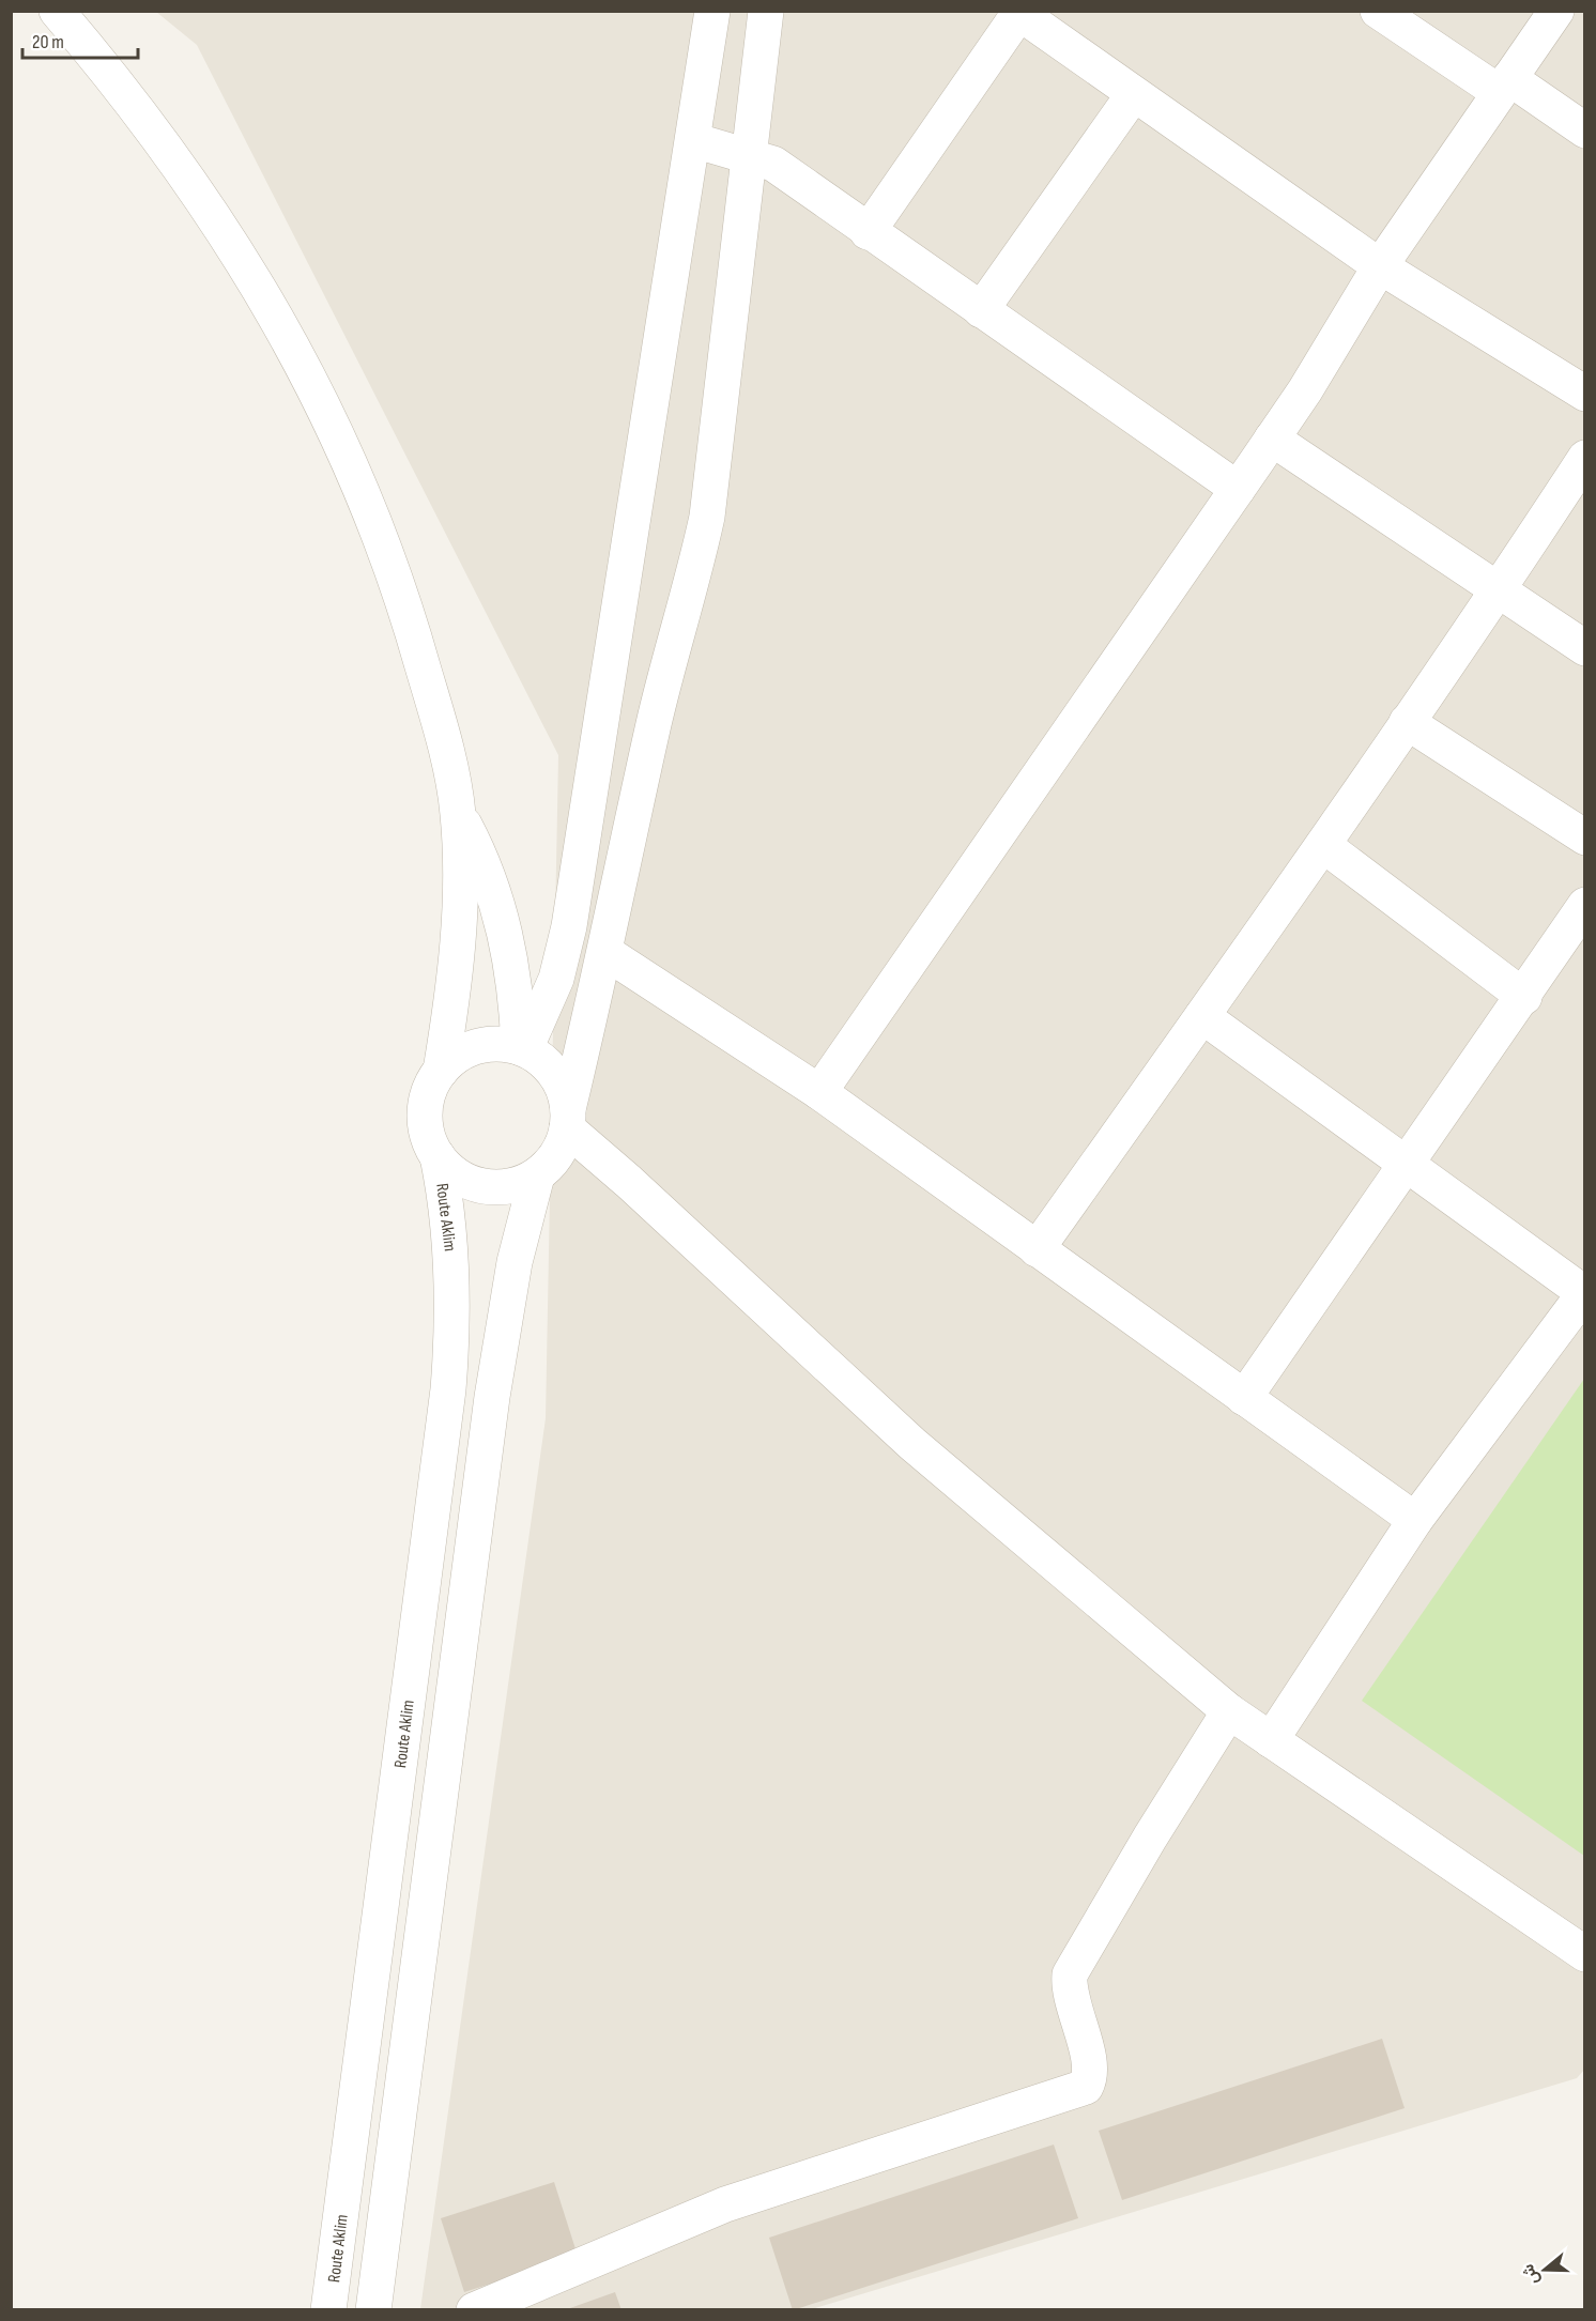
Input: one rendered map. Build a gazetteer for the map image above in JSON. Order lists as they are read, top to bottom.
{
  "streets": {
    "street": ["Route Aklim"]
  },
  "scale_bar": "20 m",
  "north": "left"
}
